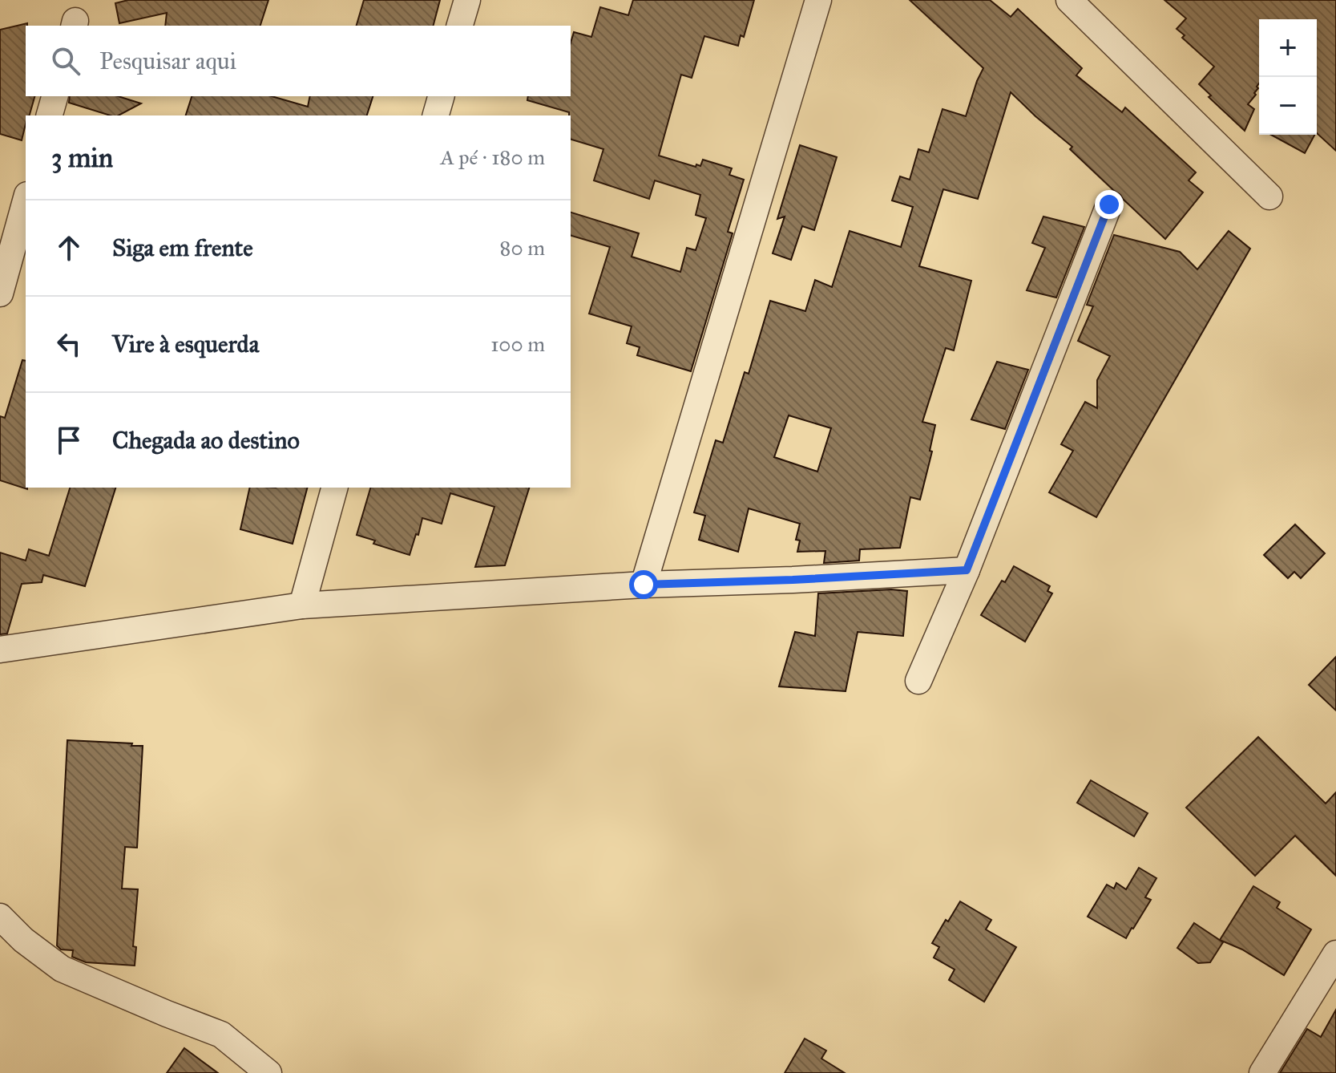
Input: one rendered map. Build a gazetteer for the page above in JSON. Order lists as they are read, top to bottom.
{
  "page": {
    "map_buttons": ["+", "−"],
    "search": "Pesquisar aqui",
    "heading": ["3 min", "A pé · 180 m"],
    "list": [
      ["Siga em frente", "80 m"],
      ["Vire à esquerda", "100 m"],
      "Chegada ao destino"
    ]
  }
}
